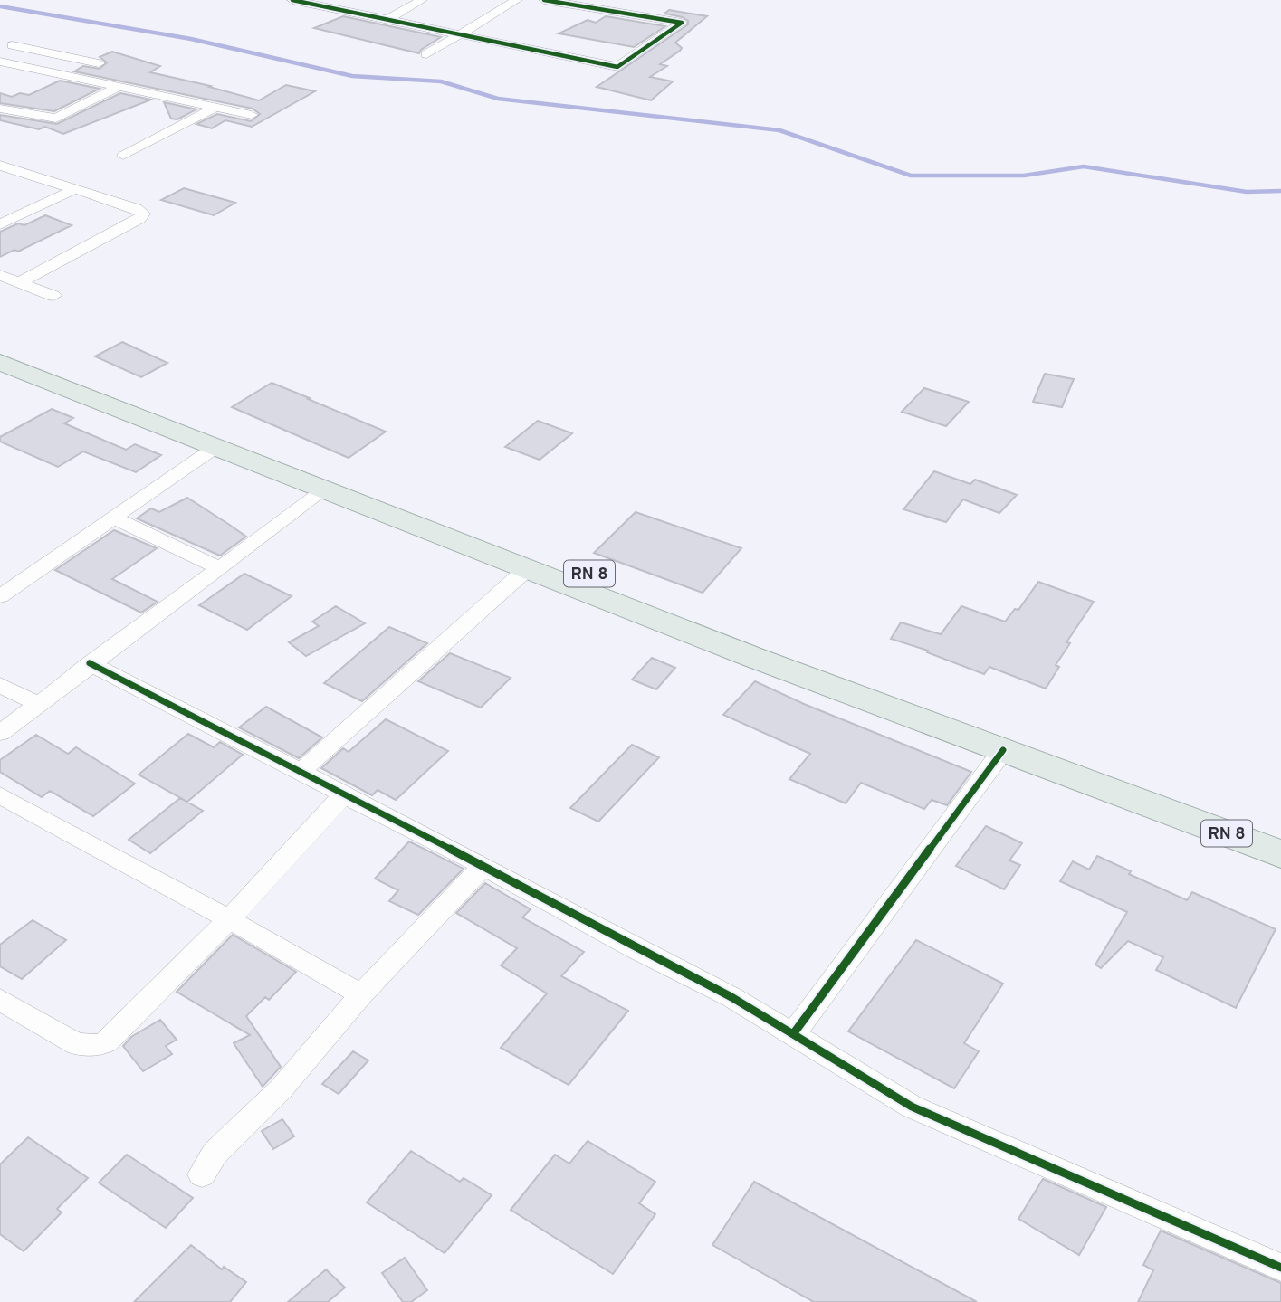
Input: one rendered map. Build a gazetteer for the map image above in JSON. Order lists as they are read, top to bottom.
{
  "streets": {
    "main road": ["RN 8"]
  }
}
